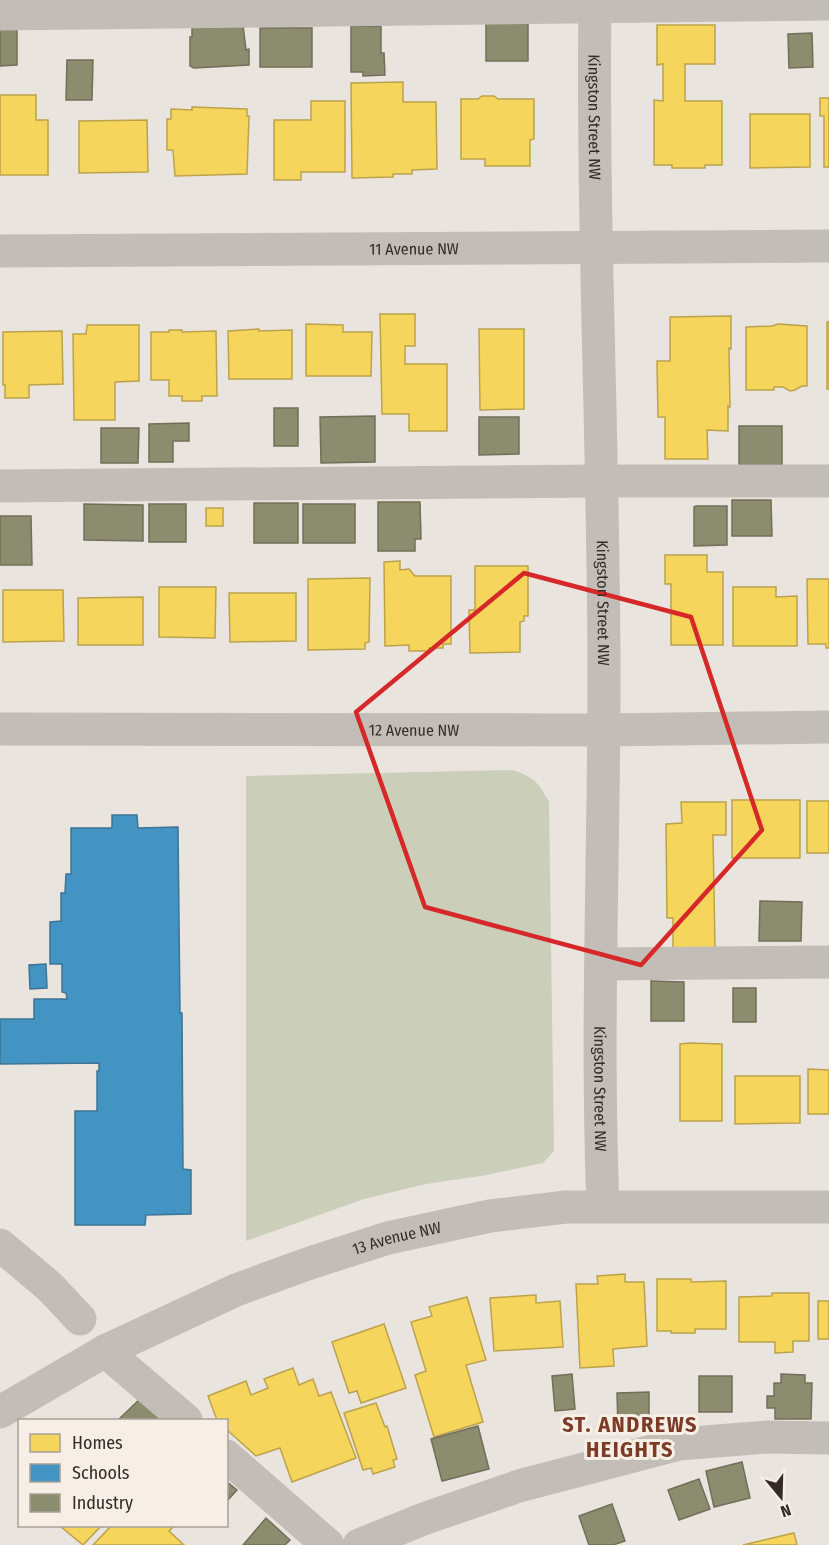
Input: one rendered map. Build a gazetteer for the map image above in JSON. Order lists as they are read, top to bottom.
{
  "streets": {
    "street": [
      "Kingston Street NW",
      "11 Avenue NW",
      "12 Avenue NW",
      "13 Avenue NW"
    ]
  },
  "crossings": [
    ["Kingston Street NW", "11 Avenue NW"],
    ["Kingston Street NW", "12 Avenue NW"],
    ["Kingston Street NW", "13 Avenue NW"]
  ],
  "districts": ["ST. ANDREWS HEIGHTS"],
  "legend": ["Homes", "Schools", "Industry"],
  "north": "bottom"
}
